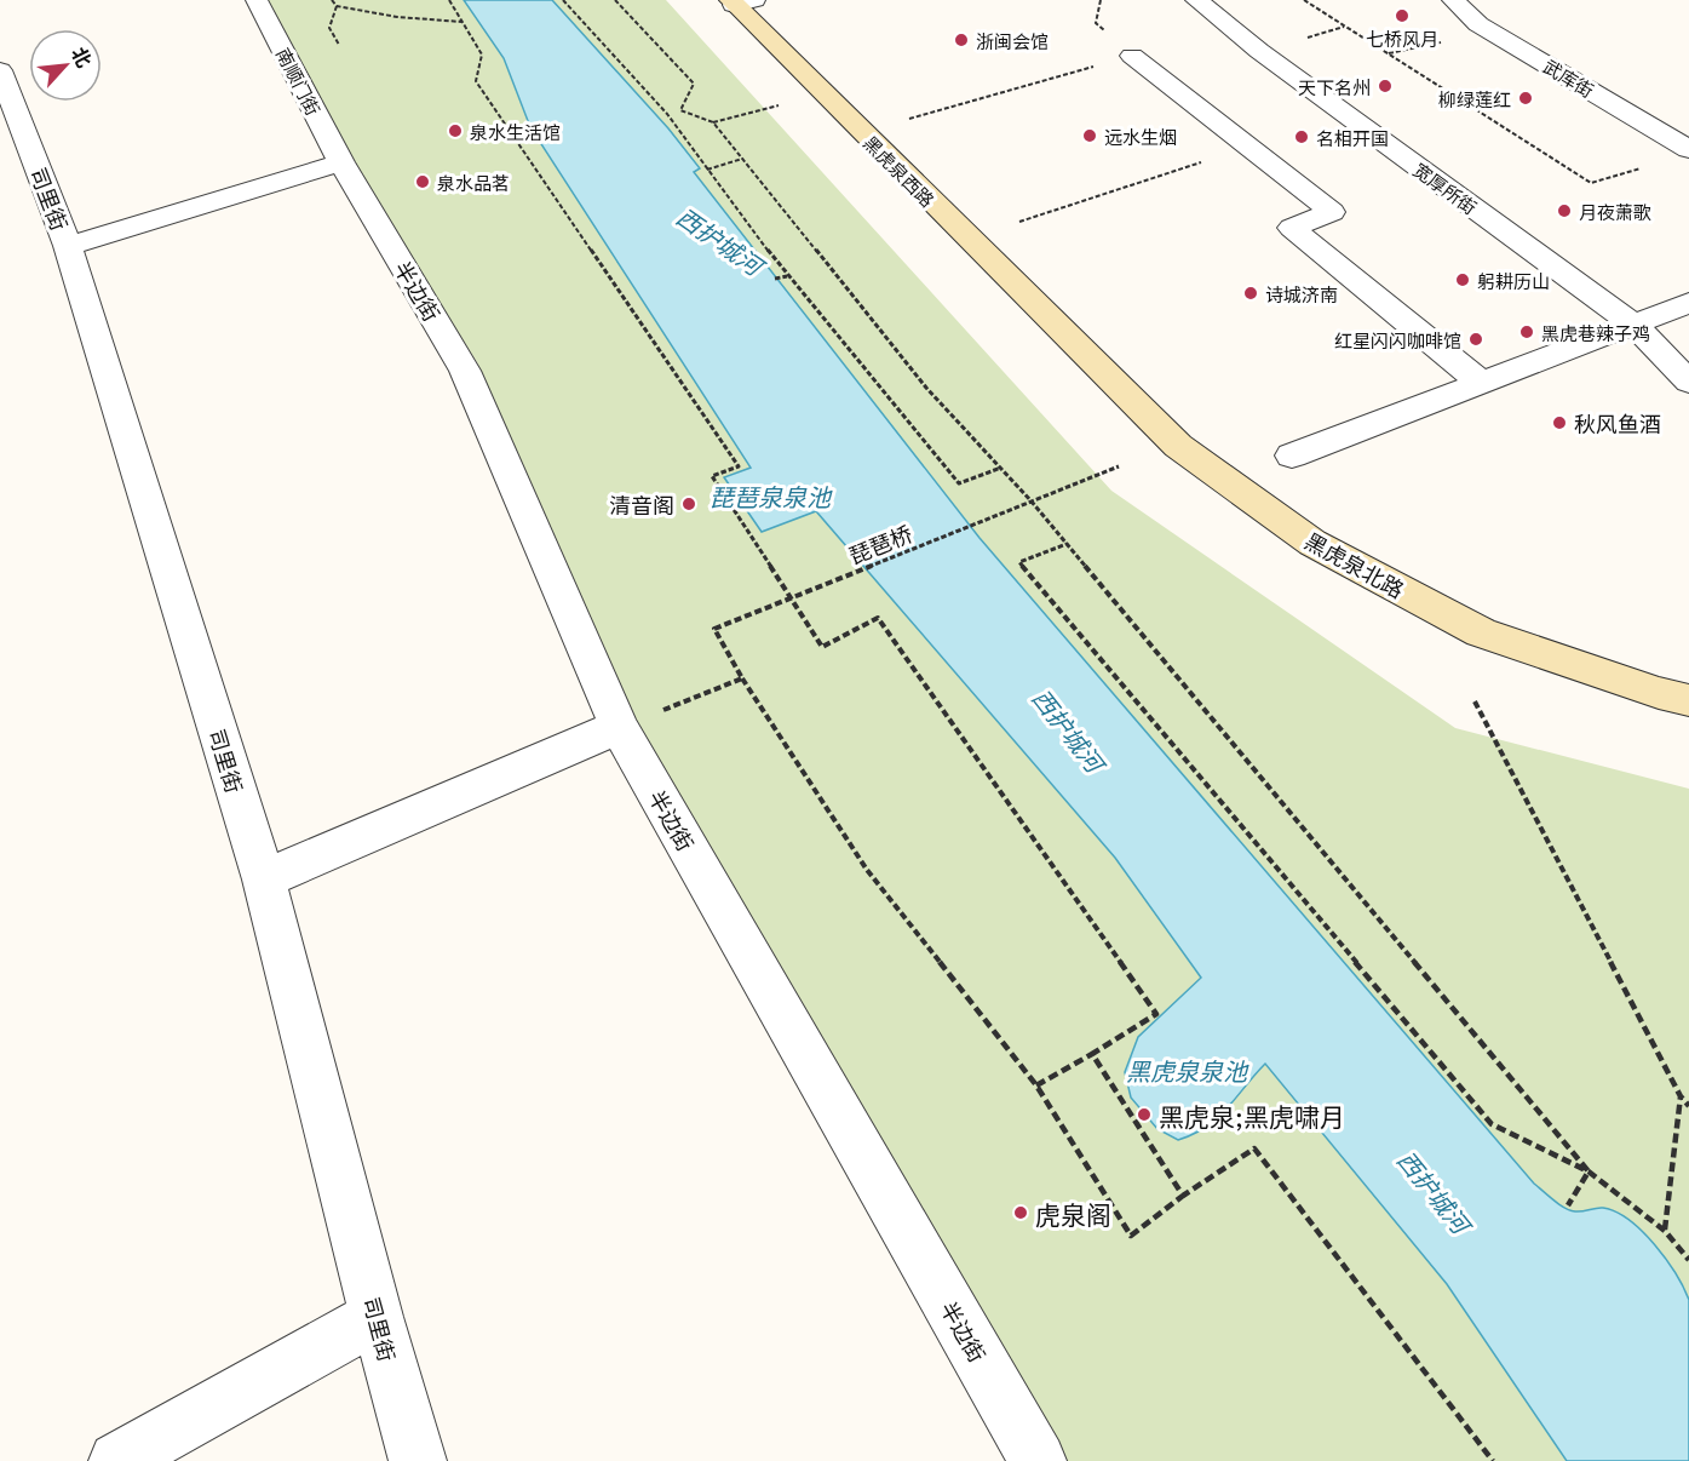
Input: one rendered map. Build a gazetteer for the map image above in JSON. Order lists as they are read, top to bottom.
{
  "streets": {
    "street": [
      "武库街",
      "南顺门街",
      "黑虎泉西路",
      "宽厚所街",
      "司里街",
      "半边街",
      "黑虎泉北路"
    ],
    "path": ["琵琶桥"]
  },
  "crossings": [
    ["南顺门街", "半边街"],
    ["黑虎泉西路", "黑虎泉北路"]
  ],
  "water": ["西护城河", "琵琶泉泉池", "黑虎泉泉池"],
  "places": [
    "七桥风月",
    "浙闽会馆",
    "天下名州",
    "柳绿莲红",
    "泉水生活馆",
    "远水生烟",
    "名相开国",
    "泉水品茗",
    "月夜萧歌",
    "躬耕历山",
    "诗城济南",
    "黑虎巷辣子鸡",
    "红星闪闪咖啡馆",
    "秋风鱼酒",
    "清音阁",
    "黑虎泉;黑虎啸月",
    "虎泉阁"
  ],
  "north": "top right"
}
